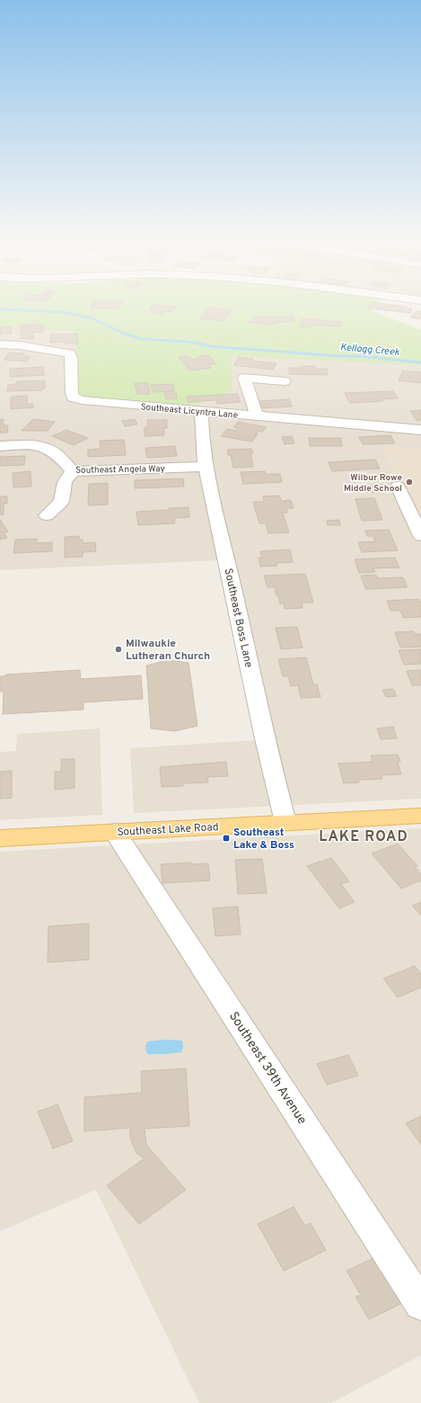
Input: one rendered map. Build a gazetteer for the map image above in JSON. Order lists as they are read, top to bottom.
{
  "streets": {
    "main road": ["Southeast Lake Road"],
    "street": [
      "Southeast Licyntra Lane",
      "Southeast Angela Way",
      "Southeast Boss Lane",
      "Southeast 39th Avenue"
    ]
  },
  "crossings": [
    ["Southeast Licyntra Lane", "Southeast Boss Lane"],
    ["Southeast Angela Way", "Southeast Boss Lane"],
    ["Southeast Boss Lane", "Southeast Lake Road"],
    ["Southeast Lake Road", "Southeast 39th Avenue"]
  ],
  "districts": ["LAKE ROAD"],
  "water": ["Kellogg Creek"],
  "places": {
    "other": ["Wilbur Rowe Middle School", "Milwaukie Lutheran Church"],
    "transit": ["Southeast Lake & Boss"]
  }
}
